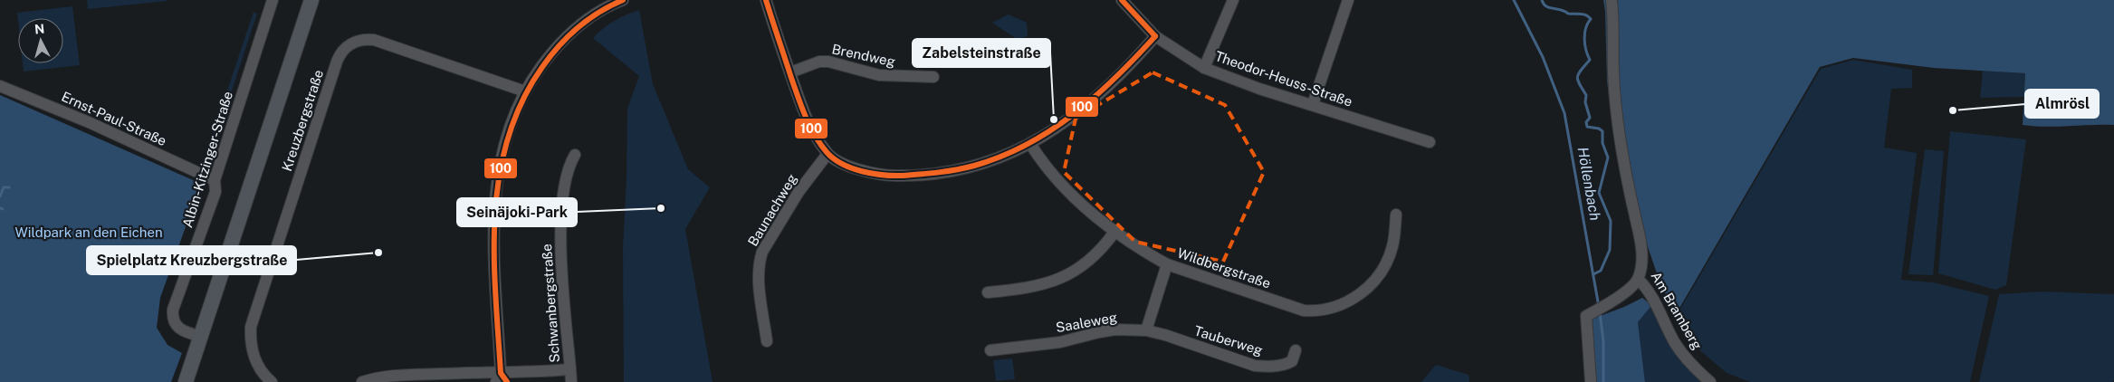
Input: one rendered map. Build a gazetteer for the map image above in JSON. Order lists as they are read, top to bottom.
{
  "streets": {
    "street": [
      "Brendweg",
      "Theodor-Heuss-Straße",
      "Ernst-Paul-Straße",
      "Kreuzbergstraße",
      "Albin-Kitzinger-Straße",
      "Baunachweg",
      "Wildbergstraße",
      "Schwanbergstraße",
      "Am Bramberg",
      "Saaleweg",
      "Tauberweg"
    ]
  },
  "crossings": [
    ["Ernst-Paul-Straße", "Albin-Kitzinger-Straße"],
    ["Saaleweg", "Tauberweg"]
  ],
  "water": ["Höllenbach"],
  "parks": ["Wildpark an den Eichen"],
  "places": [
    "Almrösl",
    "Zabelsteinstraße",
    "Seinäjoki-Park",
    "Spielplatz Kreuzbergstraße"
  ],
  "lines": ["transit line 100"],
  "north": "top"
}
